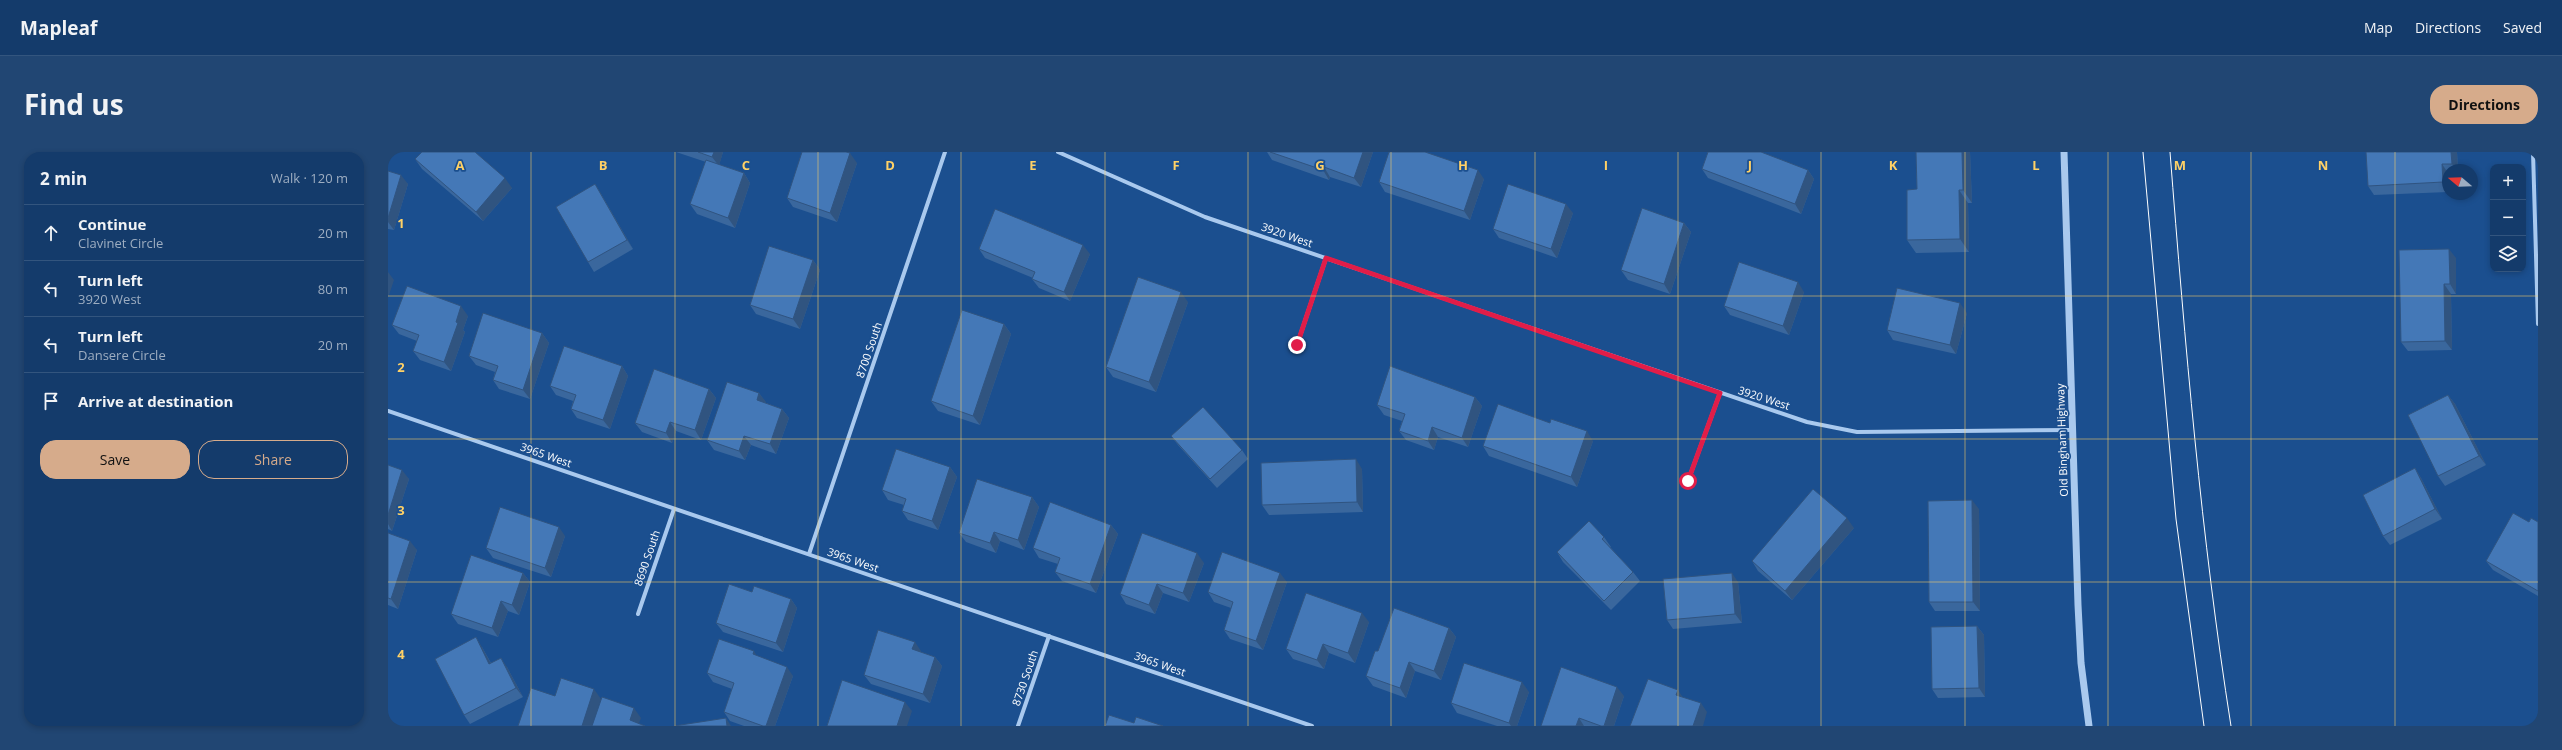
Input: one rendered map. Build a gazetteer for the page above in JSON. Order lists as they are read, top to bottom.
{
  "streets": {
    "street": [
      "3920 West",
      "8700 South",
      "Old Bingham Highway",
      "3965 West",
      "8690 South",
      "8730 South"
    ]
  },
  "crossings": [
    ["3920 West", "Old Bingham Highway"],
    ["8700 South", "3965 West"],
    ["3965 West", "8690 South"],
    ["3965 West", "8730 South"]
  ],
  "north": "left",
  "page": {
    "header": "Mapleaf",
    "nav": ["Map", "Directions", "Saved"],
    "title": "Find us",
    "buttons": [
      "Directions",
      ["Save", "Share"]
    ],
    "heading": ["2 min", "Walk · 120 m"],
    "map_buttons": ["+", "−"],
    "list": [
      ["Continue", "Clavinet Circle", "20 m"],
      ["Turn left", "3920 West", "80 m"],
      ["Turn left", "Dansere Circle", "20 m"],
      "Arrive at destination"
    ]
  },
  "grid": {
    "columns": [
      "A",
      "B",
      "C",
      "D",
      "E",
      "F",
      "G",
      "H",
      "I",
      "J",
      "K",
      "L",
      "M",
      "N"
    ],
    "rows": [
      "1",
      "2",
      "3",
      "4"
    ]
  }
}
